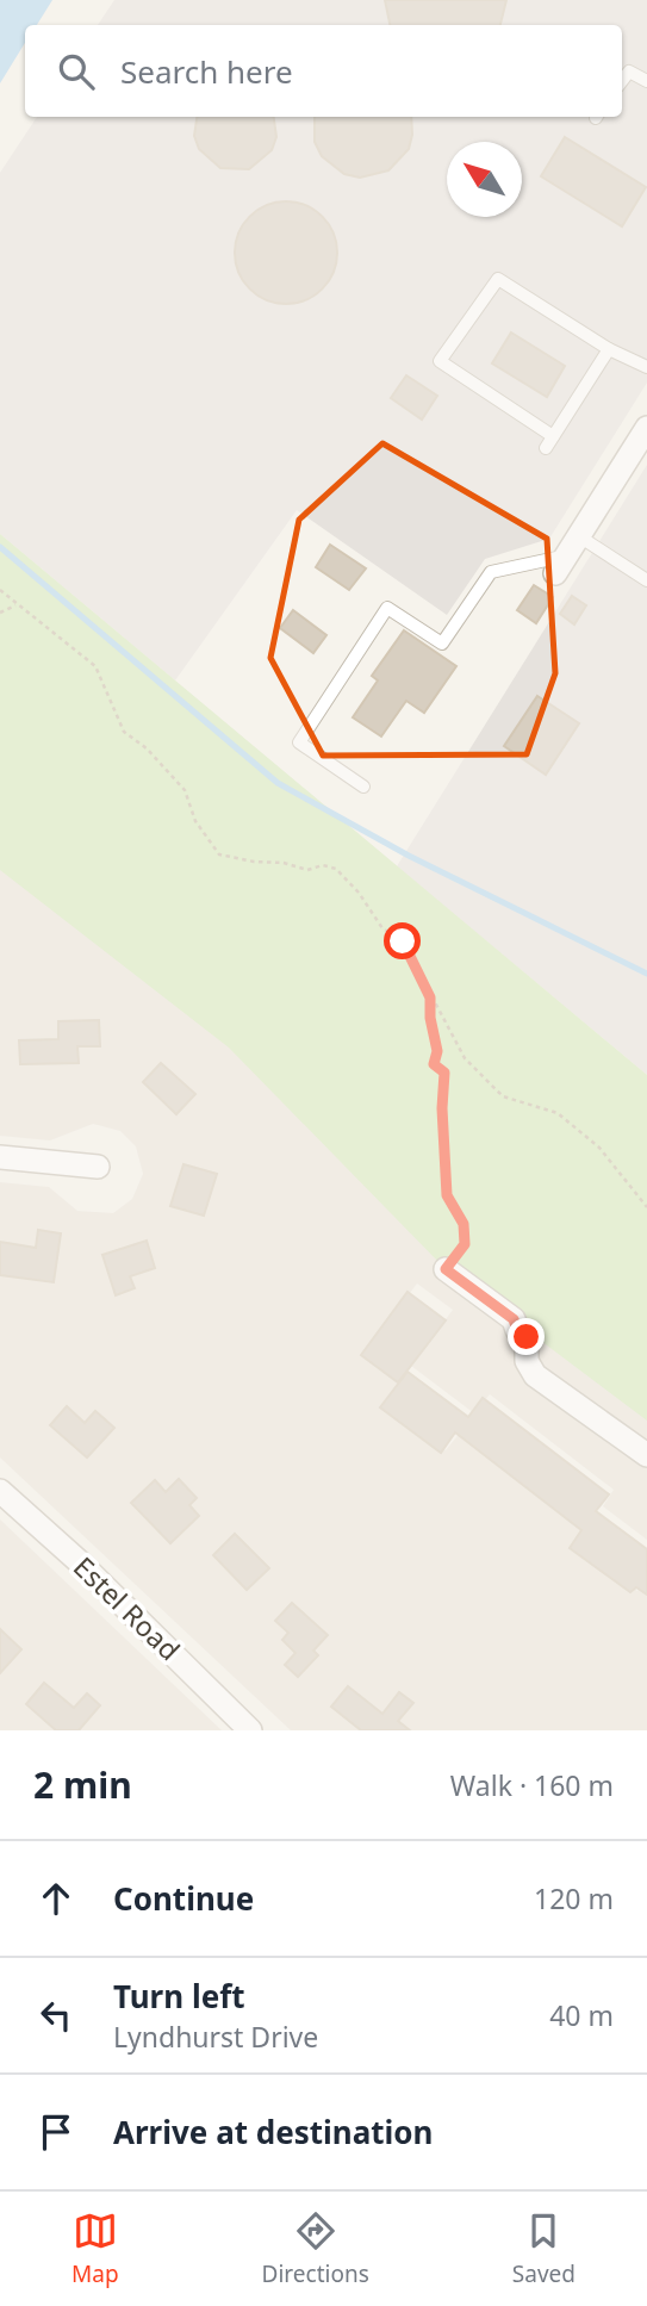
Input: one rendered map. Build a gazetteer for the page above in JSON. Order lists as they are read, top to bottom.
{
  "streets": {
    "street": ["Estel Road"]
  },
  "north": "top left",
  "page": {
    "search": "Search here",
    "heading": ["2 min", "Walk · 160 m"],
    "list": [
      ["Continue", "120 m"],
      ["Turn left", "Lyndhurst Drive", "40 m"],
      "Arrive at destination"
    ],
    "nav": ["Map", "Directions", "Saved"]
  }
}
